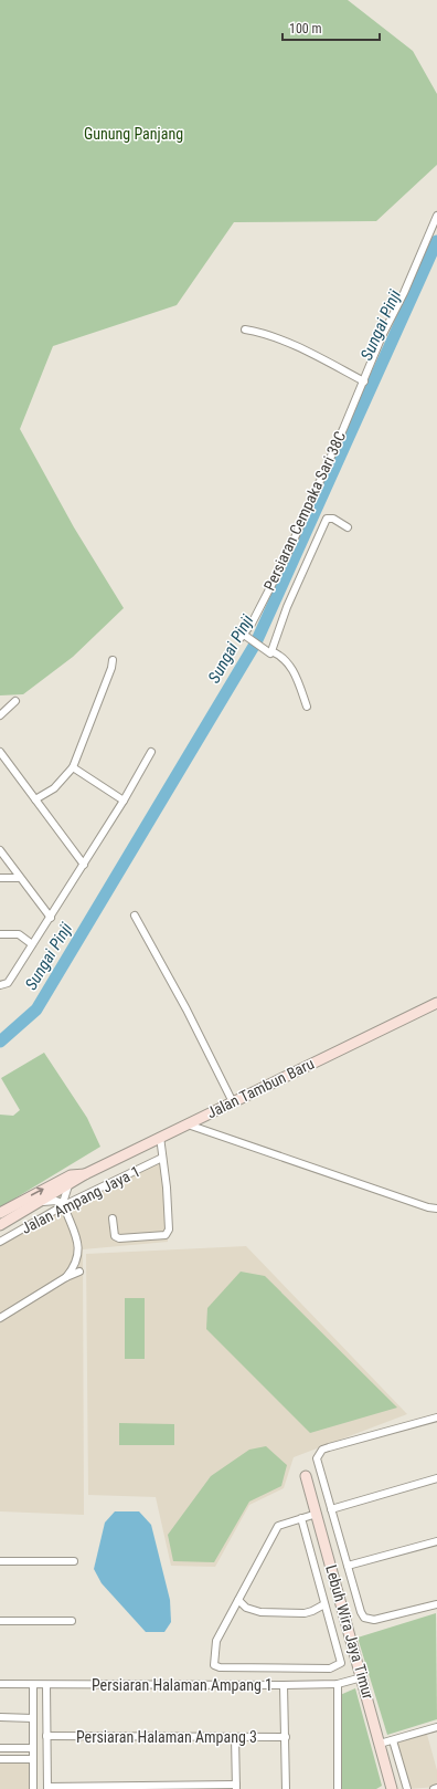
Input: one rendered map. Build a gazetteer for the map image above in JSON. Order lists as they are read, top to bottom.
{
  "streets": {
    "main road": ["Jalan Tambun Baru", "Lebuh Wira Jaya Timur"],
    "street": [
      "Persiaran Cempaka Sari 38C",
      "Jalan Ampang Jaya 1",
      "Persiaran Halaman Ampang 1",
      "Persiaran Halaman Ampang 3"
    ]
  },
  "crossings": [
    ["Lebuh Wira Jaya Timur", "Persiaran Halaman Ampang 1"]
  ],
  "water": ["Sungai Pinji"],
  "parks": ["Gunung Panjang"],
  "scale_bar": "100 m"
}
